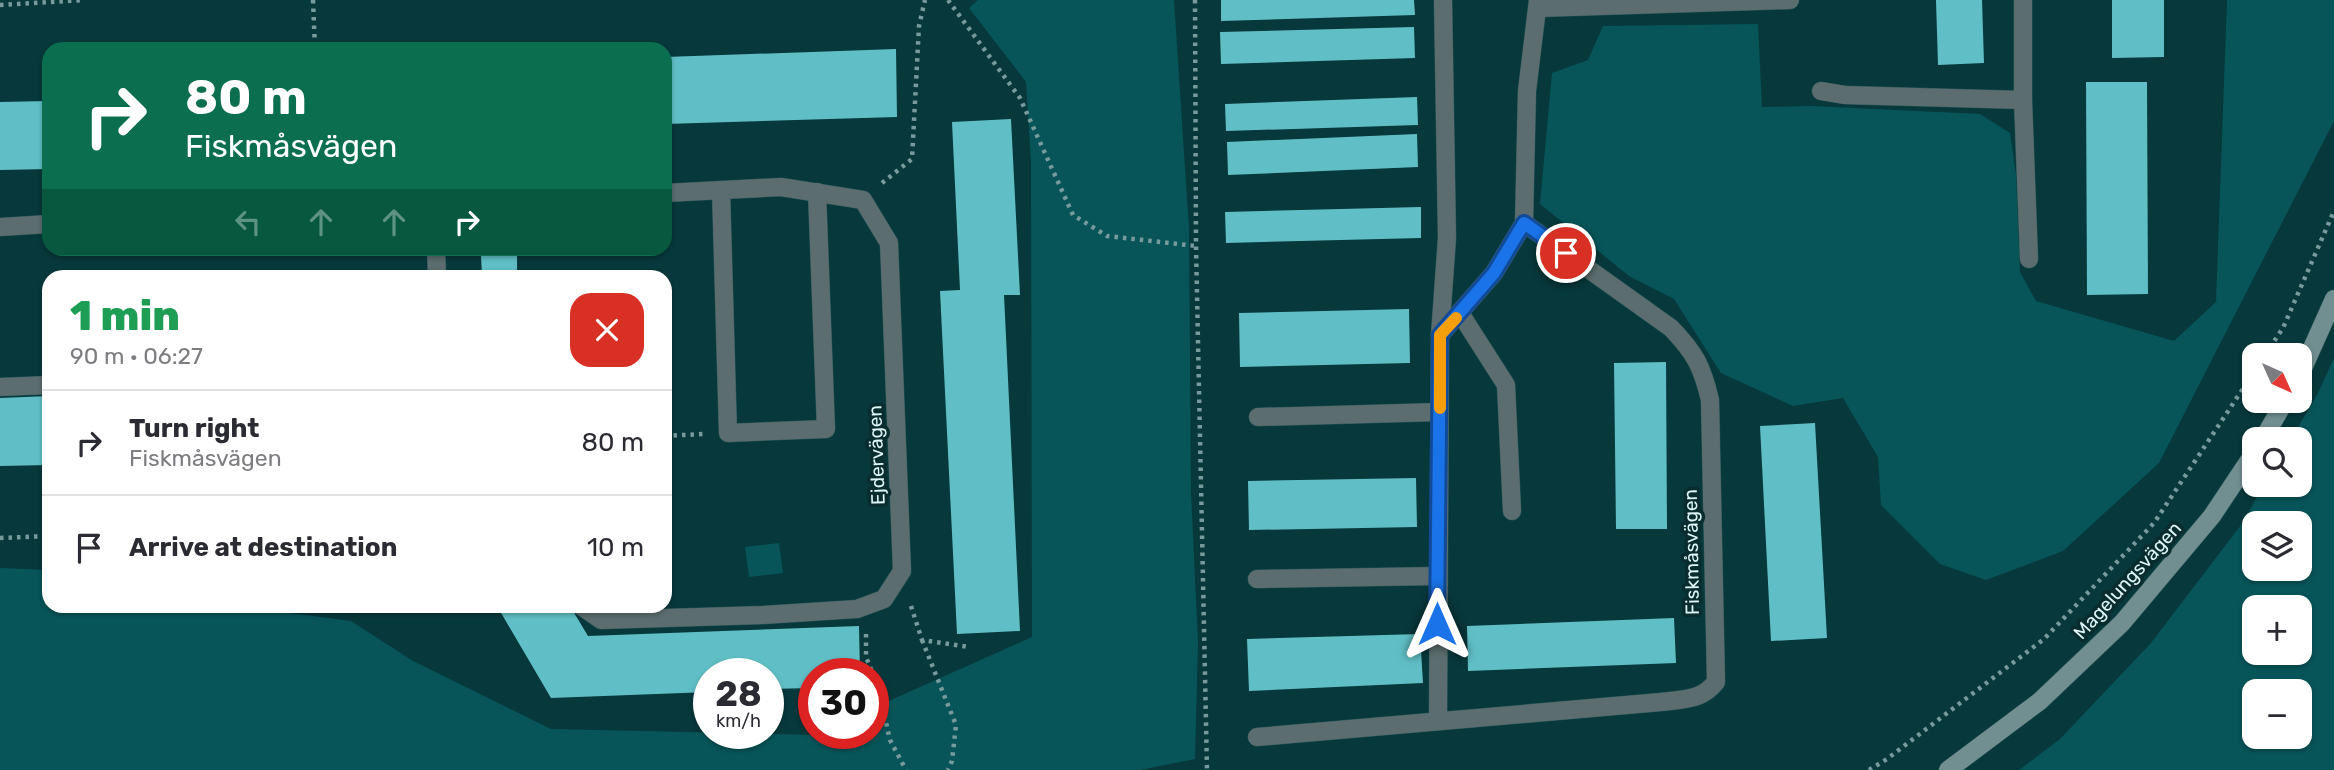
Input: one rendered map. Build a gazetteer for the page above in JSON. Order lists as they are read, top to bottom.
{
  "streets": {
    "main road": ["Magelungsvägen"],
    "street": ["Ejdervägen", "Fiskmåsvägen"]
  },
  "north": "bottom right",
  "page": {
    "turn": ["80 m", "Fiskmåsvägen"],
    "heading": ["1 min", "90 m · 06:27"],
    "map_buttons": ["+", "−"],
    "list": [
      {
        "name": "Turn right",
        "note": "Fiskmåsvägen",
        "value": "80 m"
      },
      {
        "name": "Arrive at destination",
        "value": "10 m"
      }
    ],
    "speed": "28 km/h",
    "limit": "30"
  }
}
